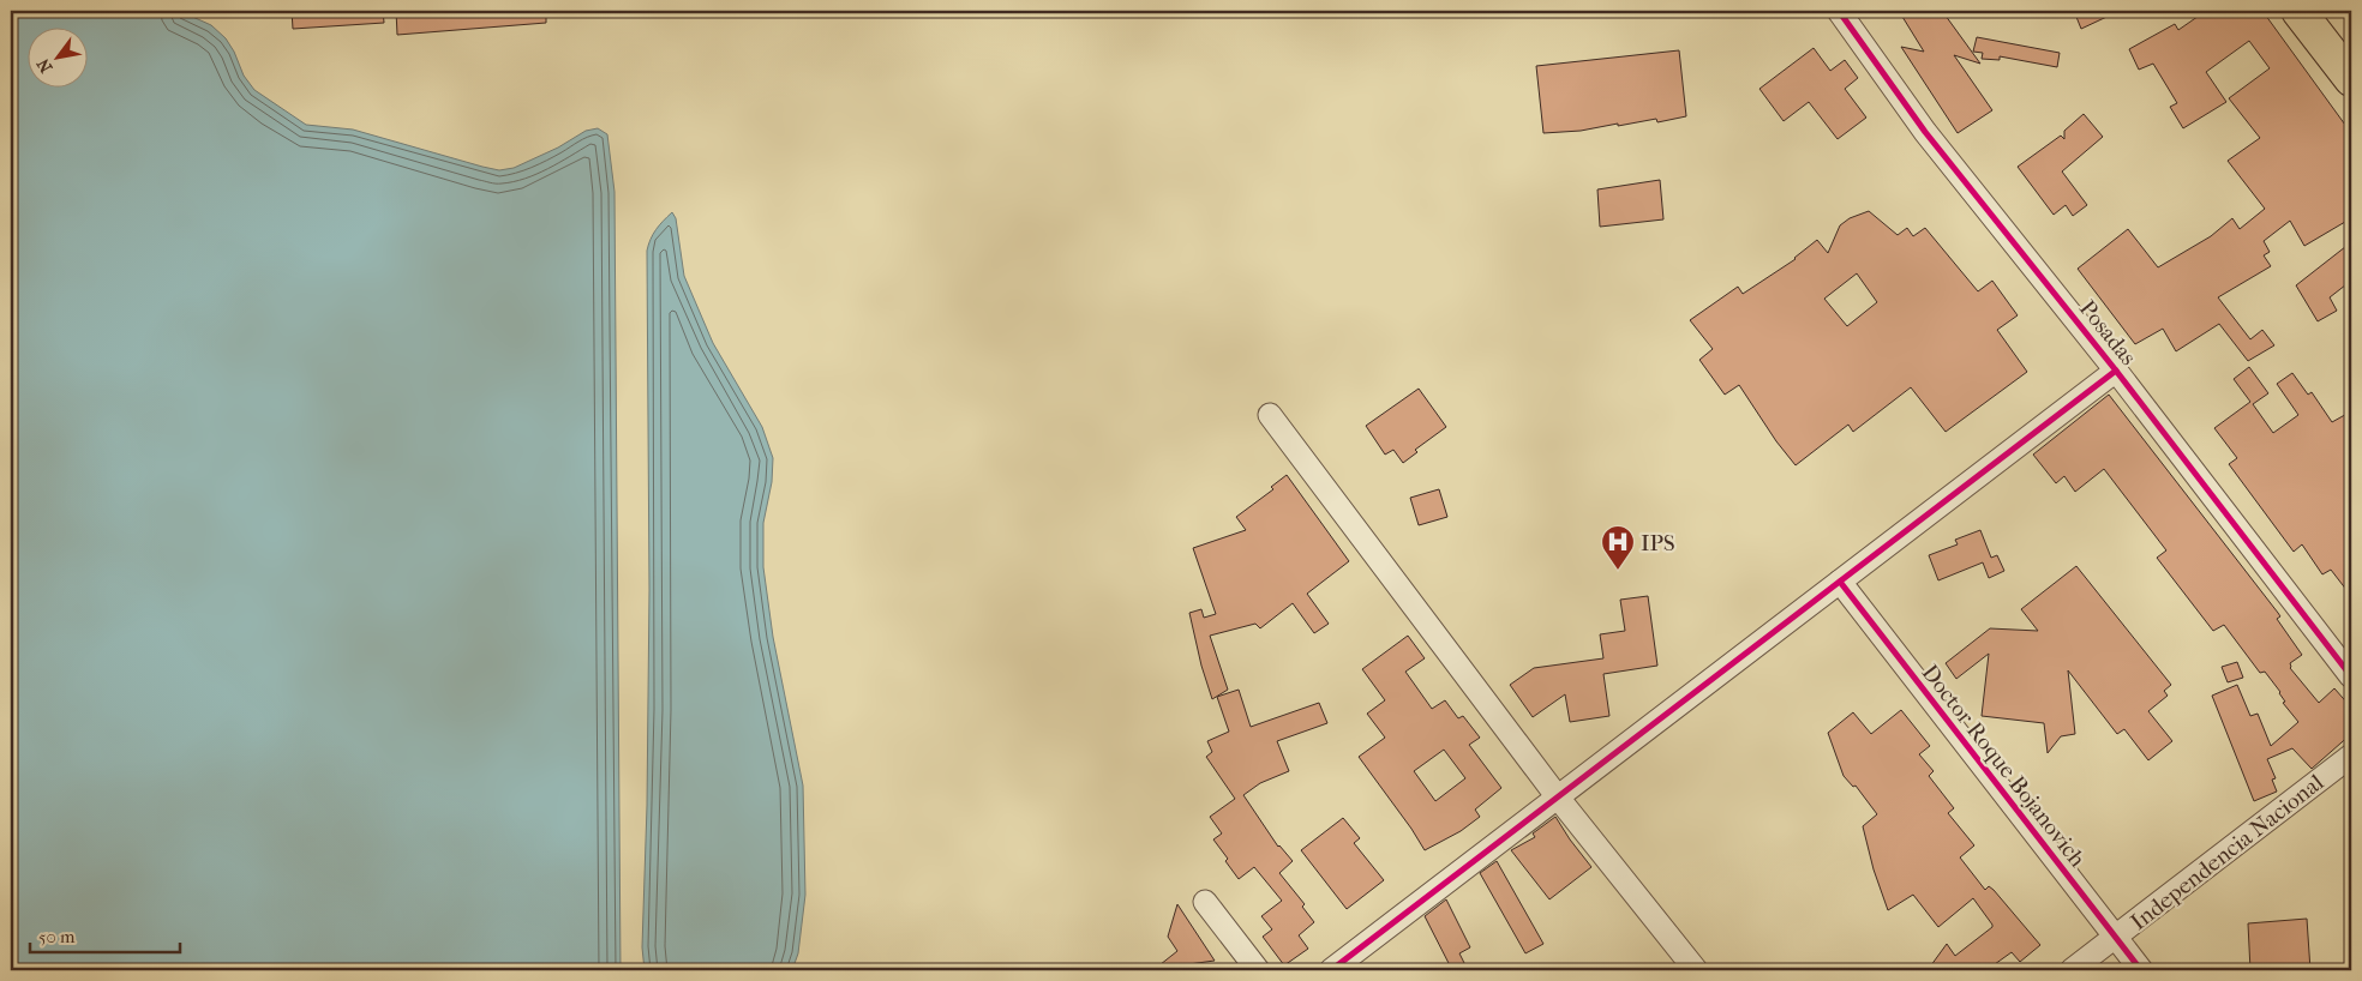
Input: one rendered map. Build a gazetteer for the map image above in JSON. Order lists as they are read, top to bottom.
{
  "streets": {
    "street": ["Posadas", "Doctor Roque Bojanovich", "Independencia Nacional"]
  },
  "crossings": [
    ["Doctor Roque Bojanovich", "Independencia Nacional"]
  ],
  "places": {
    "hospital": ["IPS"]
  },
  "scale_bar": "50 m",
  "north": "bottom left"
}
